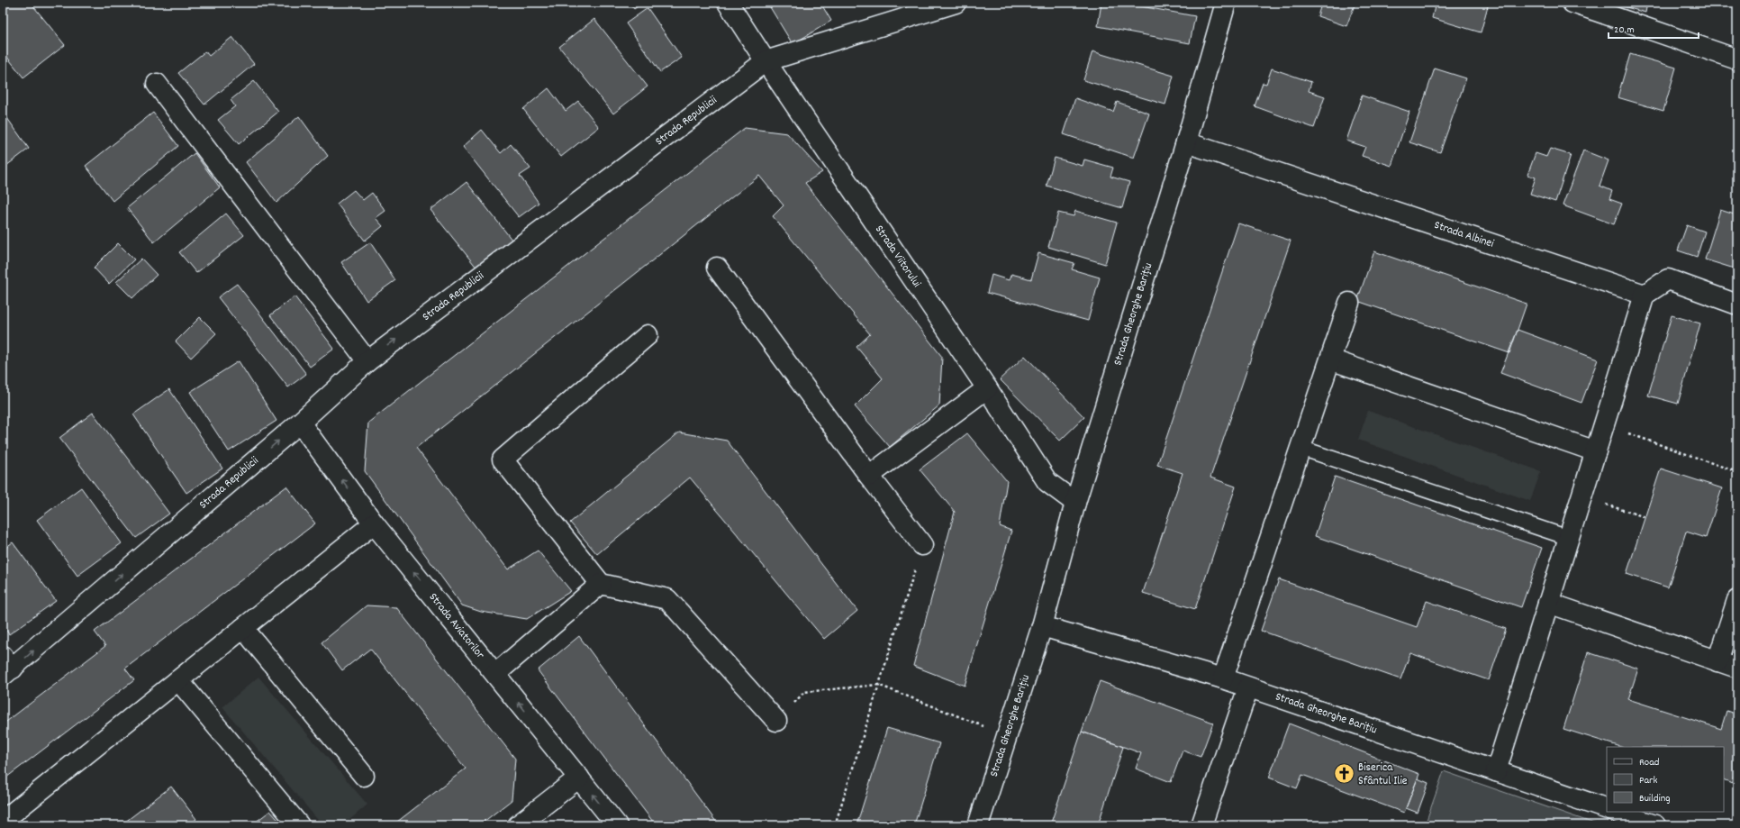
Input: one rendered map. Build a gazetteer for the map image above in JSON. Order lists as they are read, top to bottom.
{
  "streets": {
    "street": [
      "Strada Republicii",
      "Strada Albinei",
      "Strada Viitorului",
      "Strada Gheorghe Barițiu",
      "Strada Aviatorilor"
    ]
  },
  "crossings": [
    ["Strada Republicii", "Strada Viitorului"],
    ["Strada Republicii", "Strada Aviatorilor"],
    ["Strada Albinei", "Strada Gheorghe Barițiu"],
    ["Strada Viitorului", "Strada Gheorghe Barițiu"]
  ],
  "places": {
    "church": ["Biserica Sfântul Ilie"]
  },
  "legend": ["Road", "Park", "Building"],
  "scale_bar": "20 m"
}
